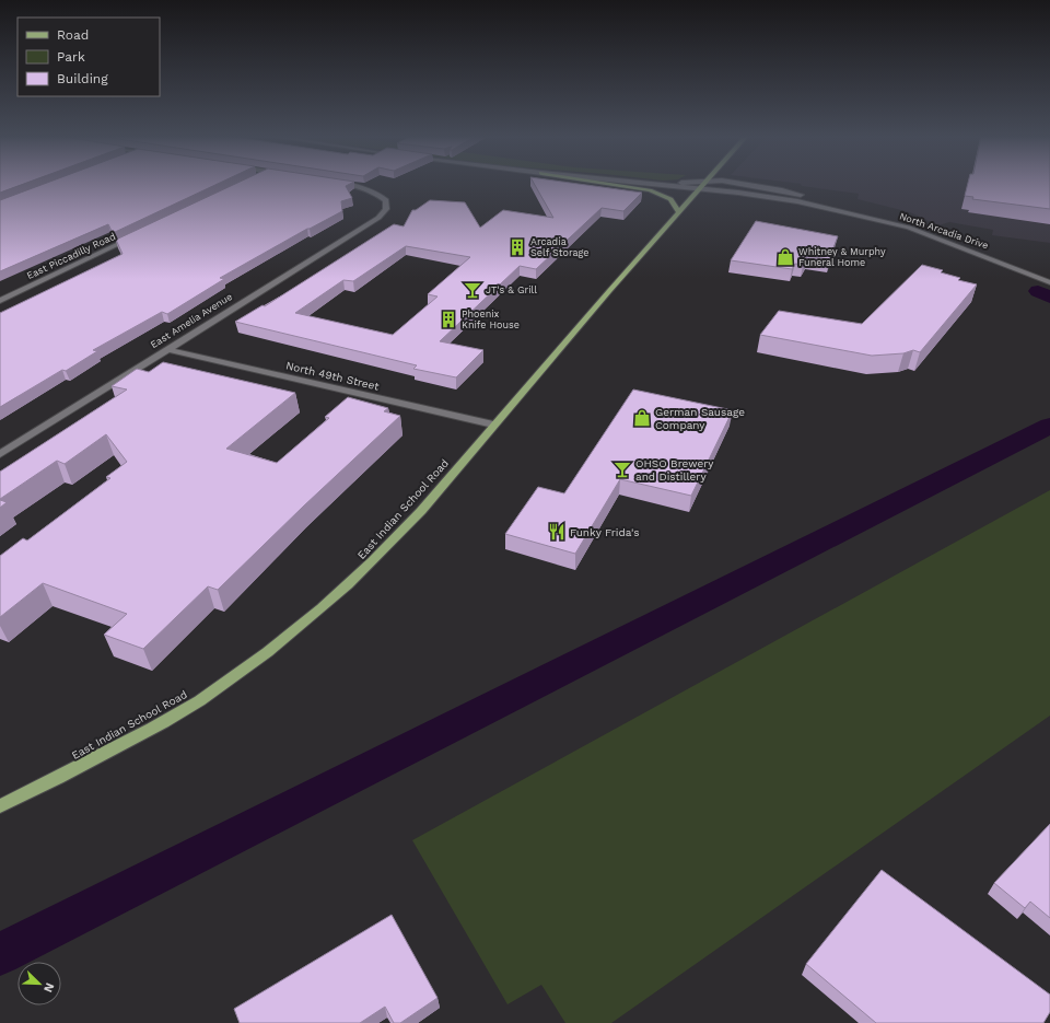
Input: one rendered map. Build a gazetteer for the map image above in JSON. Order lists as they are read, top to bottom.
{
  "streets": {
    "main road": ["East Indian School Road"],
    "street": [
      "North Arcadia Drive",
      "East Piccadilly Road",
      "East Amelia Avenue",
      "North 49th Street"
    ]
  },
  "crossings": [
    ["North Arcadia Drive", "East Indian School Road"],
    ["East Amelia Avenue", "North 49th Street"],
    ["North 49th Street", "East Indian School Road"]
  ],
  "places": {
    "building": ["Arcadia Self Storage", "Phoenix Knife House"],
    "shop": ["Whitney & Murphy Funeral Home", "German Sausage Company"],
    "bar": ["JT's & Grill", "OHSO Brewery and Distillery"],
    "restaurant": ["Funky Frida's"]
  },
  "legend": ["Road", "Park", "Building"],
  "north": "bottom right"
}
